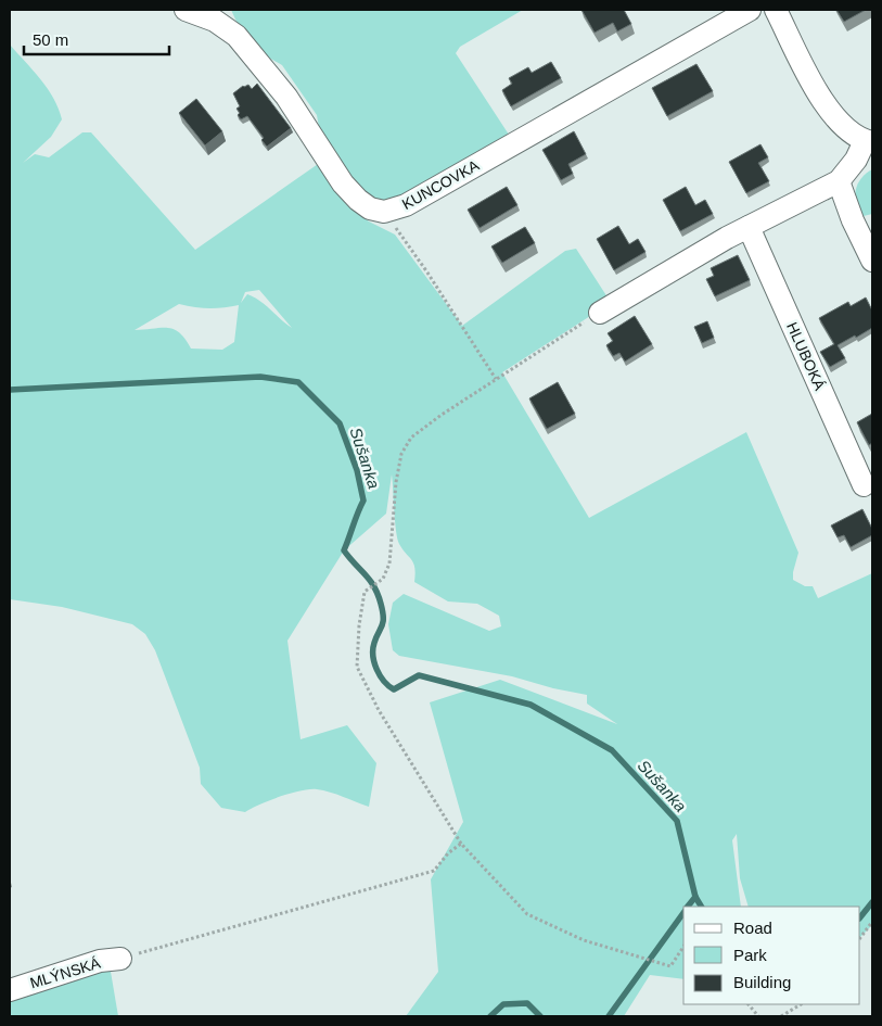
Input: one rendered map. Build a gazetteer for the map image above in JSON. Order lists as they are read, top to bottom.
{
  "streets": {
    "street": ["KUNCOVKA", "HLUBOKÁ", "MLÝNSKÁ"]
  },
  "water": ["Sušanka"],
  "legend": ["Road", "Park", "Building"],
  "scale_bar": "50 m"
}
